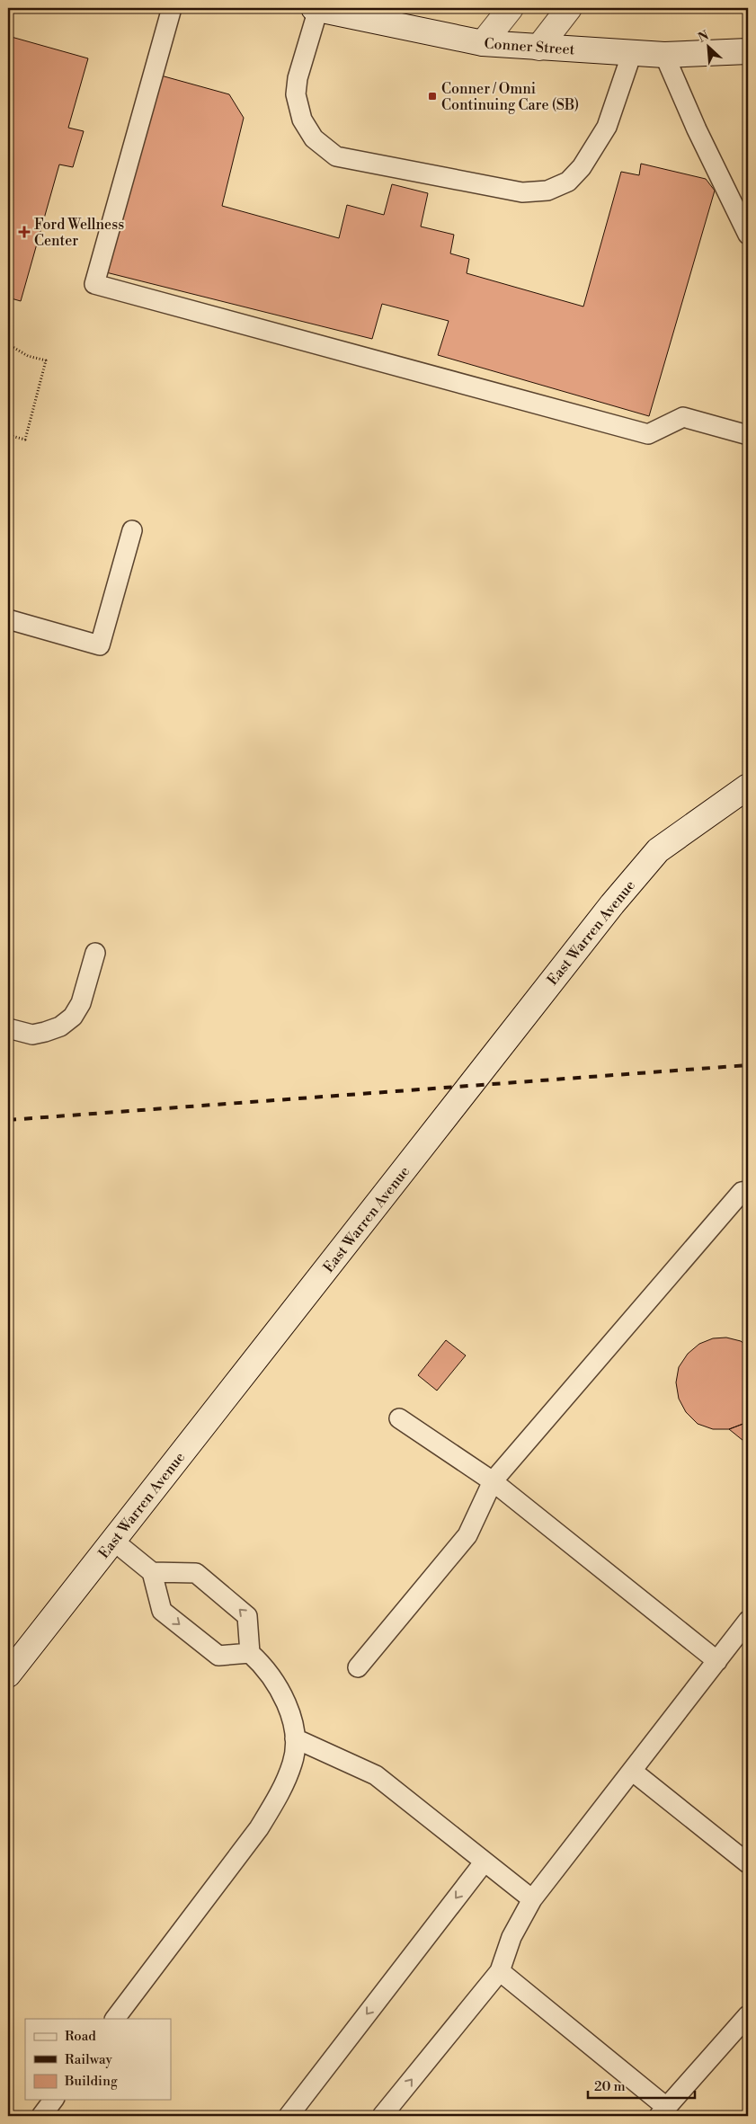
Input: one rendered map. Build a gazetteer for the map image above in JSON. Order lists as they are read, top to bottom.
{
  "streets": {
    "main road": ["Conner Street", "East Warren Avenue"]
  },
  "places": {
    "transit": ["Conner / Omni Continuing Care (SB)"],
    "health": ["Ford Wellness Center"]
  },
  "legend": ["Road", "Railway", "Building"],
  "scale_bar": "20 m",
  "north": "top left"
}
